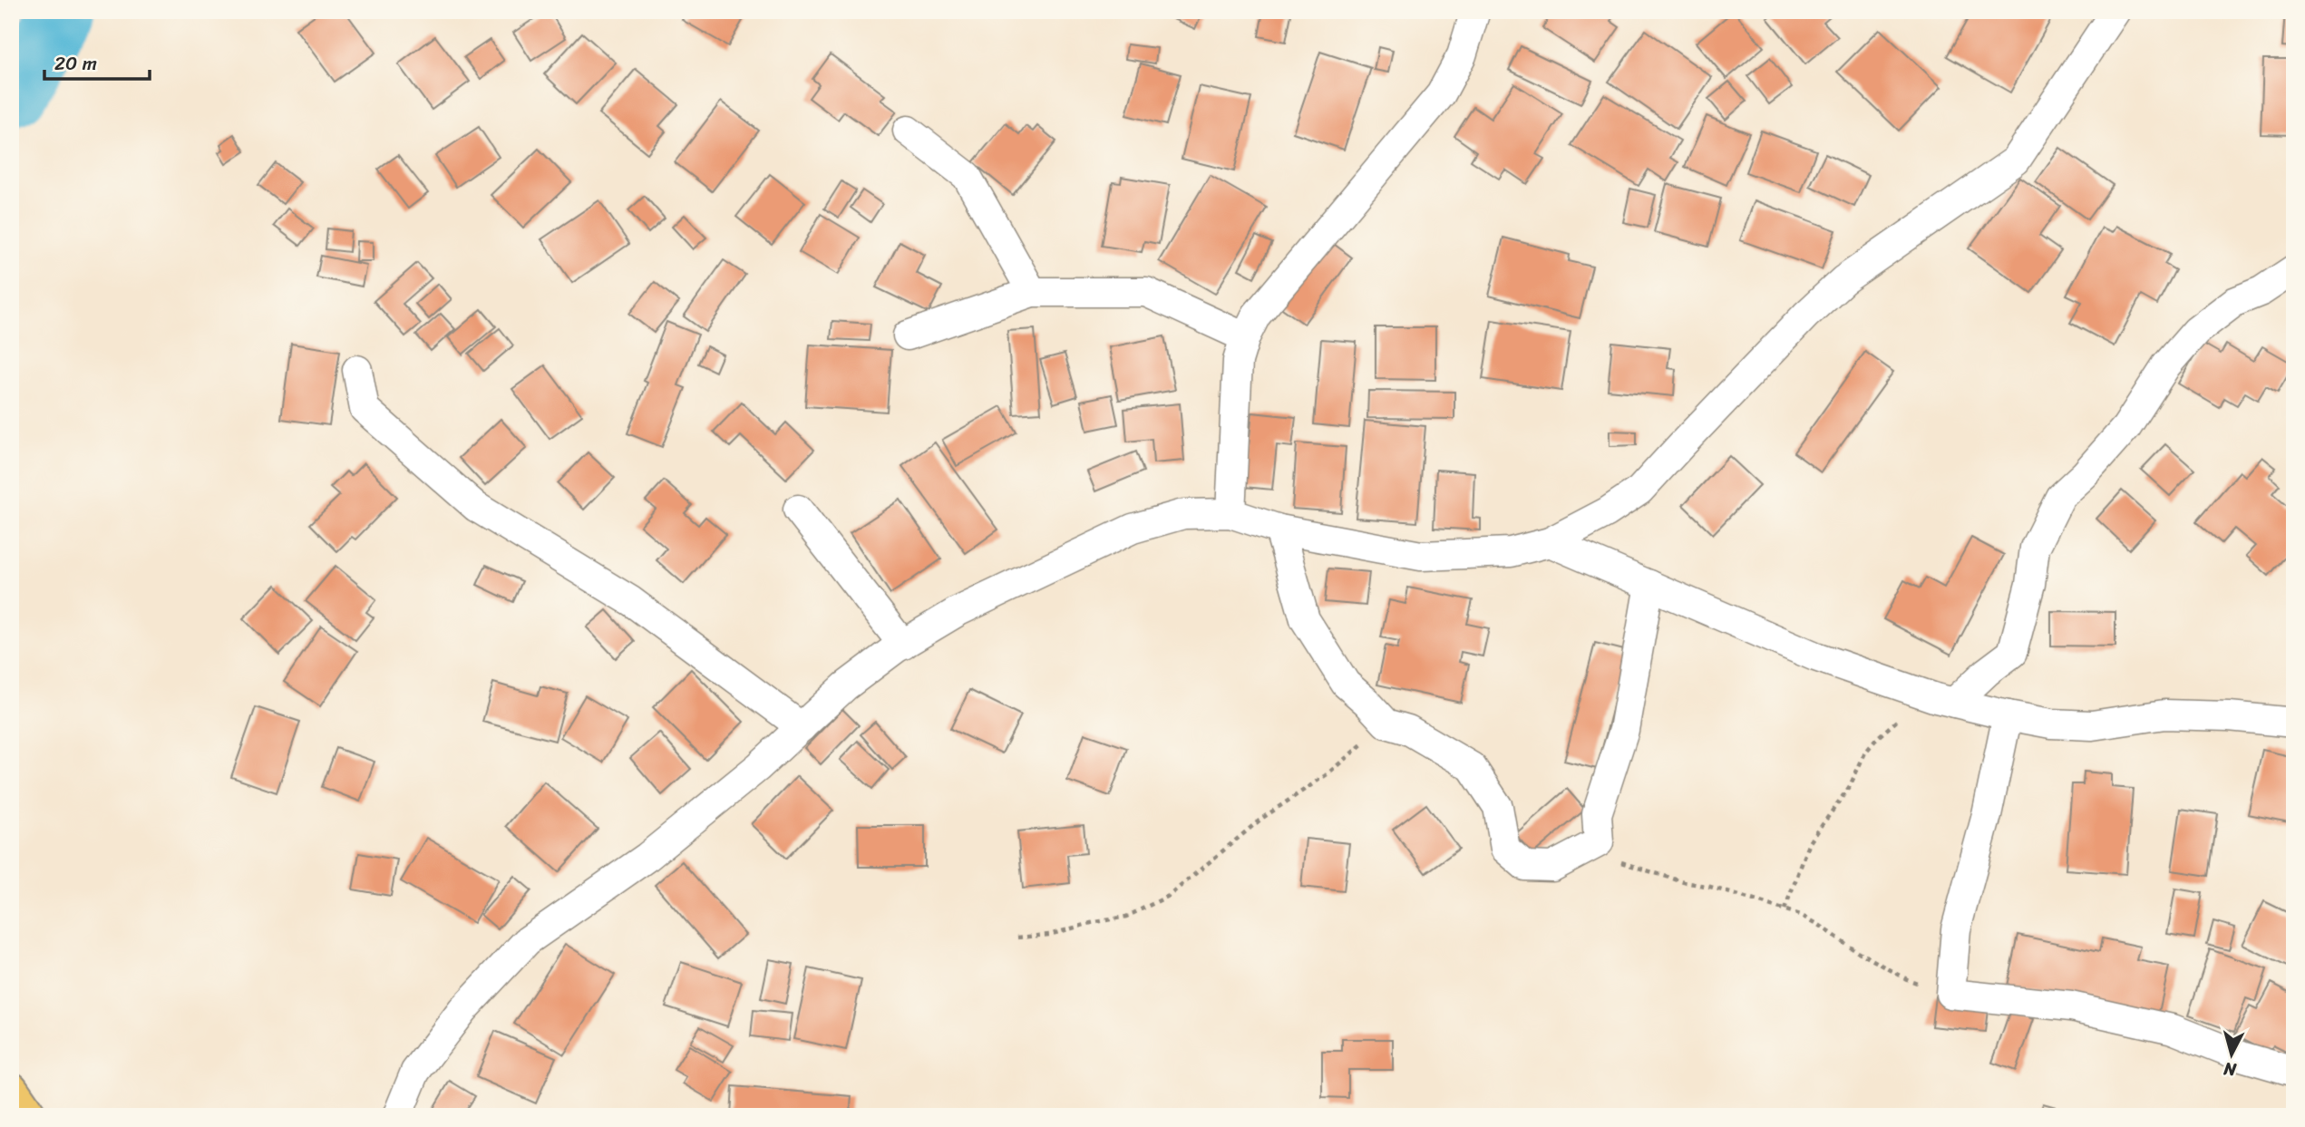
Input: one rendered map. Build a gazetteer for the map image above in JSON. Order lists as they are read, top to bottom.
{
  "scale_bar": "20 m",
  "north": "bottom"
}
